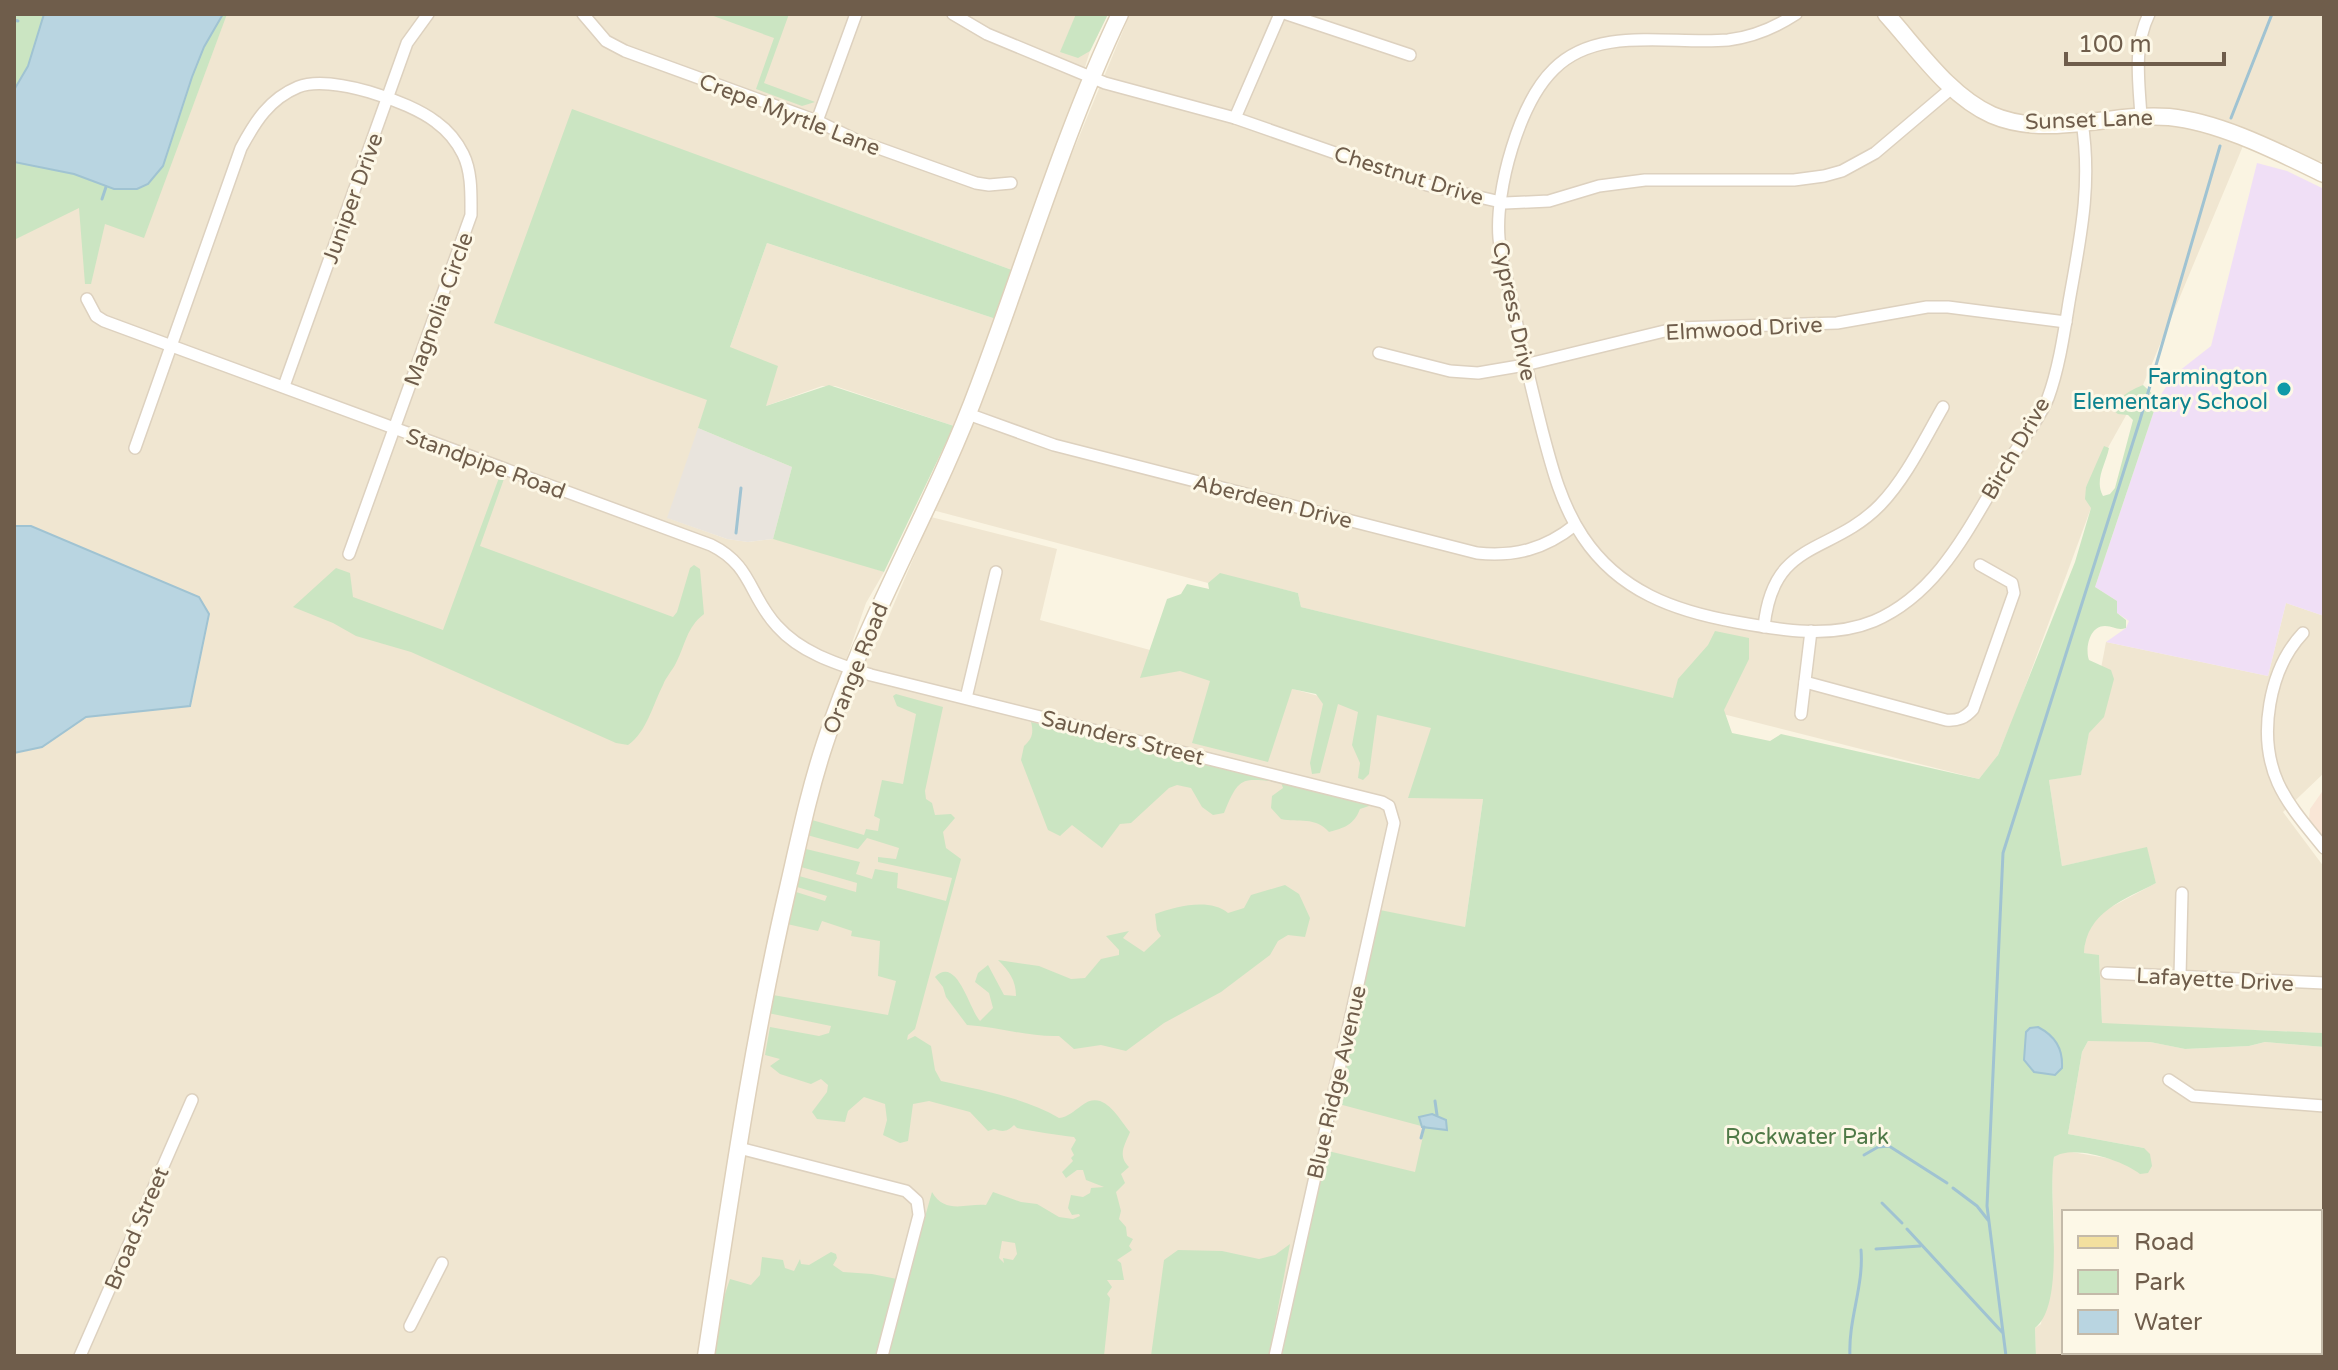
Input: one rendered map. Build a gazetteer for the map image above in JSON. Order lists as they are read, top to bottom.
{
  "streets": {
    "main road": ["Sunset Lane", "Orange Road"],
    "street": [
      "Crepe Myrtle Lane",
      "Chestnut Drive",
      "Juniper Drive",
      "Magnolia Circle",
      "Cypress Drive",
      "Elmwood Drive",
      "Birch Drive",
      "Standpipe Road",
      "Aberdeen Drive",
      "Saunders Street",
      "Lafayette Drive",
      "Blue Ridge Avenue",
      "Broad Street"
    ]
  },
  "crossings": [
    ["Sunset Lane", "Chestnut Drive"],
    ["Sunset Lane", "Birch Drive"],
    ["Chestnut Drive", "Cypress Drive"],
    ["Chestnut Drive", "Orange Road"],
    ["Juniper Drive", "Magnolia Circle"],
    ["Juniper Drive", "Standpipe Road"],
    ["Magnolia Circle", "Standpipe Road"],
    ["Cypress Drive", "Elmwood Drive"],
    ["Cypress Drive", "Birch Drive"],
    ["Cypress Drive", "Aberdeen Drive"],
    ["Elmwood Drive", "Birch Drive"],
    ["Birch Drive", "Aberdeen Drive"],
    ["Standpipe Road", "Orange Road"],
    ["Standpipe Road", "Saunders Street"],
    ["Aberdeen Drive", "Orange Road"],
    ["Orange Road", "Saunders Street"],
    ["Saunders Street", "Blue Ridge Avenue"]
  ],
  "parks": ["Rockwater Park"],
  "places": ["Farmington Elementary School"],
  "legend": ["Road", "Park", "Water"],
  "scale_bar": "100 m"
}
